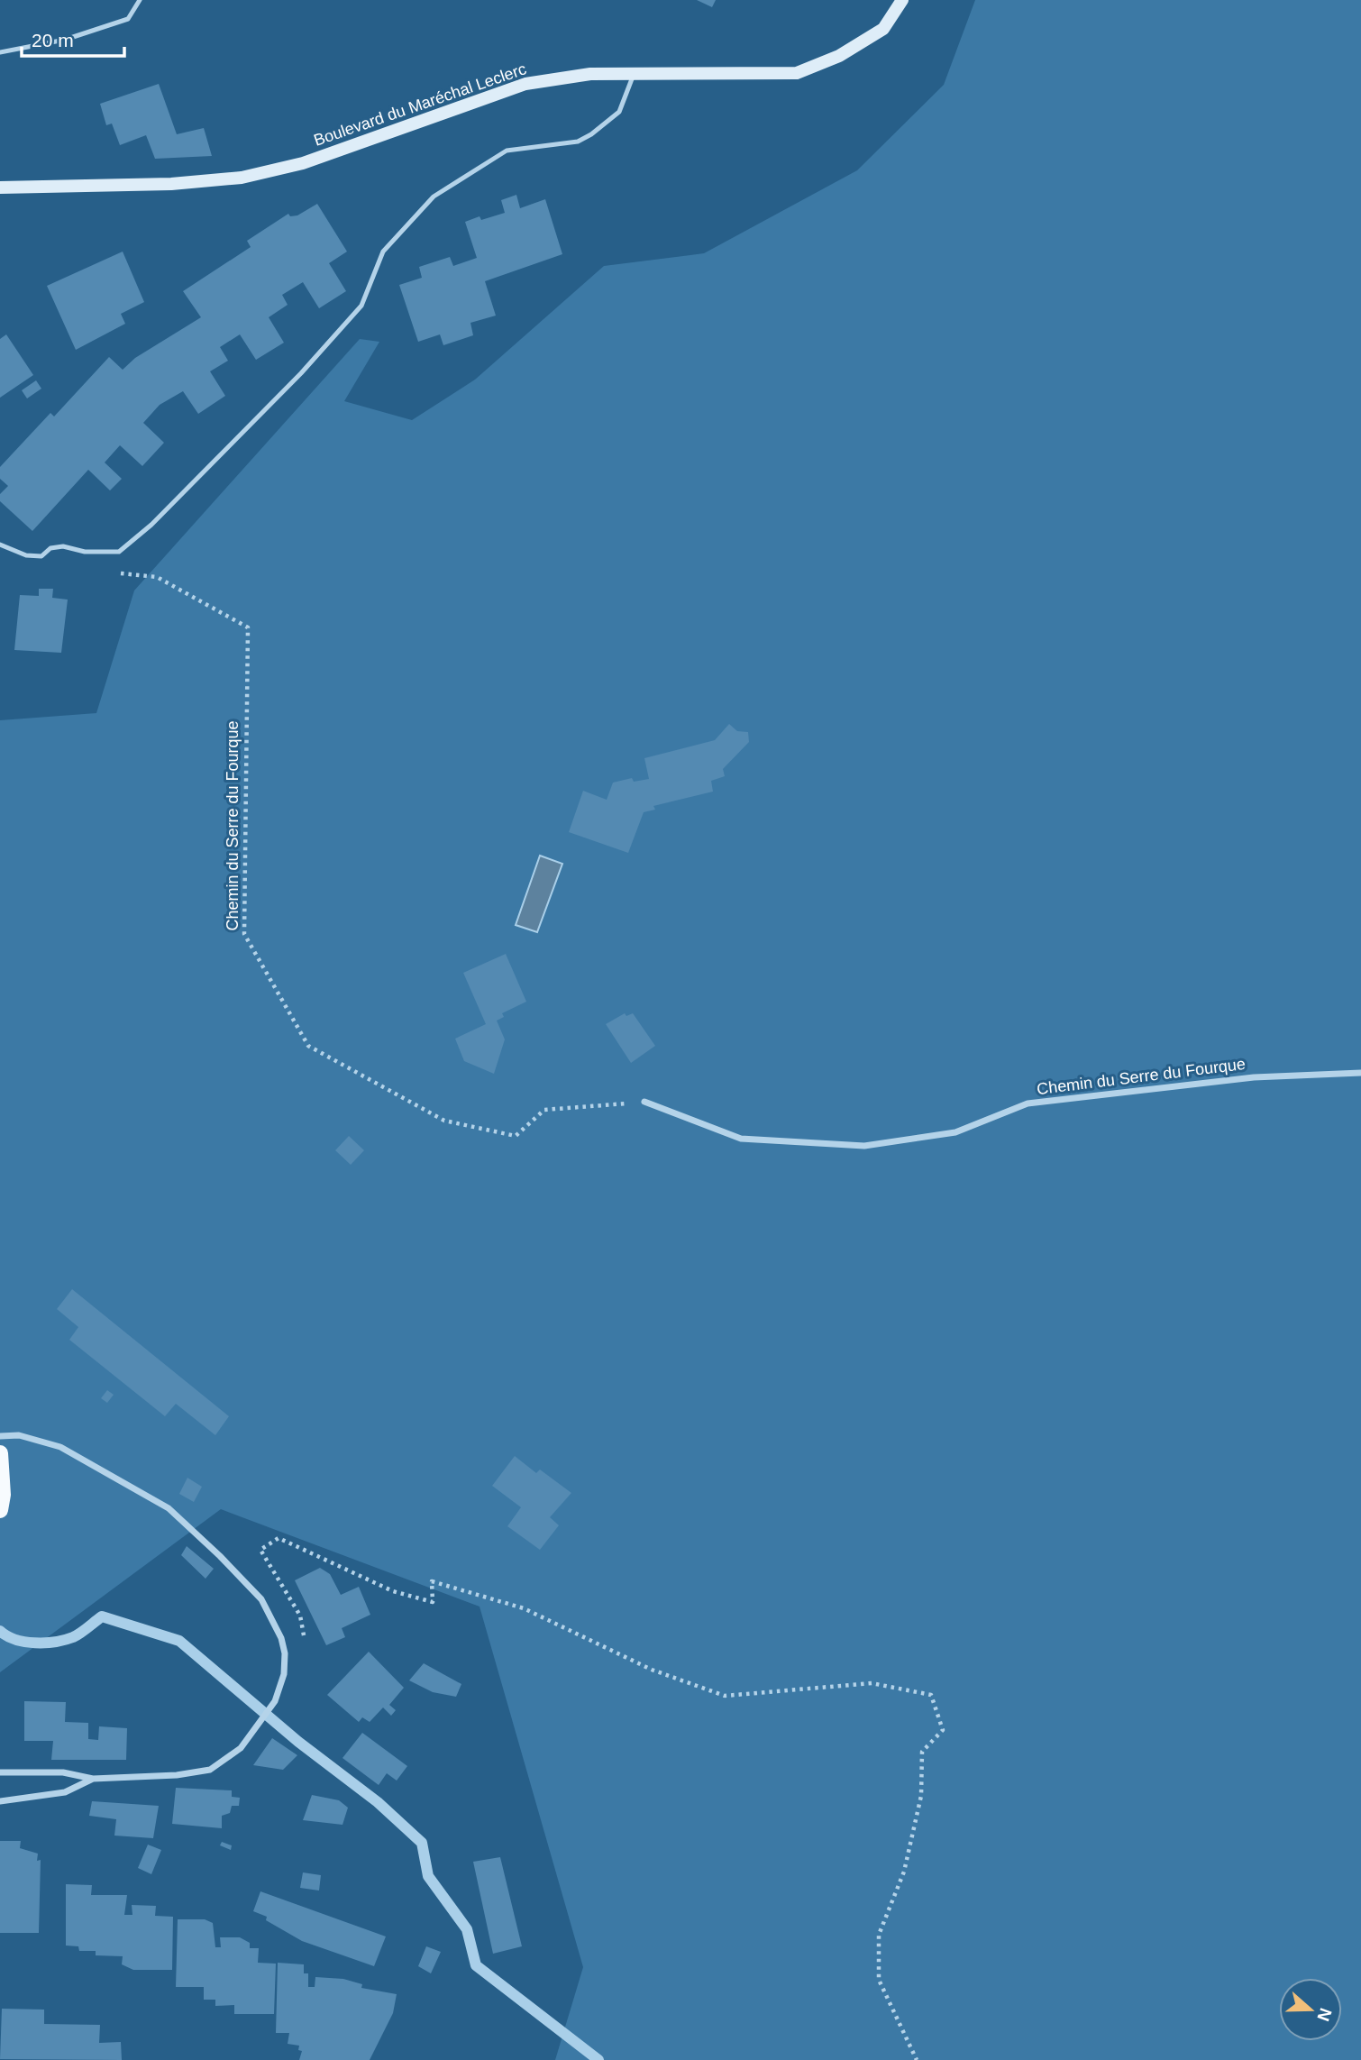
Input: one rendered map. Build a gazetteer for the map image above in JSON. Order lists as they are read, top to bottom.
{
  "streets": {
    "street": ["Boulevard du Maréchal Leclerc", "Chemin du Serre du Fourque"]
  },
  "scale_bar": "20 m",
  "north": "right"
}
